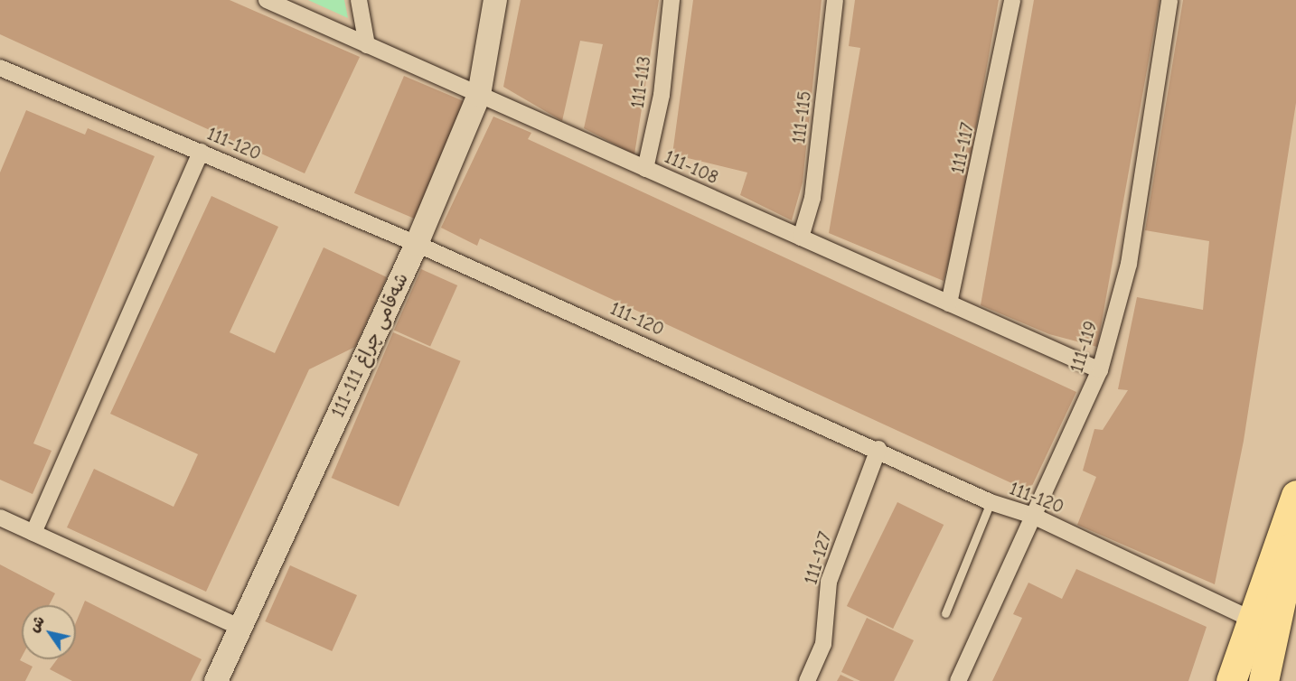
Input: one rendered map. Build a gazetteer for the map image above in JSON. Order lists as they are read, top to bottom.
{
  "streets": {
    "street": [
      "111-113",
      "111-115",
      "111-120",
      "111-117",
      "111-108",
      "شەقامی چراغ 111-111",
      "111-119",
      "111-127"
    ]
  },
  "crossings": [
    ["111-113", "111-108"],
    ["111-115", "111-108"],
    ["111-120", "شەقامی چراغ 111-111"],
    ["111-120", "111-119"],
    ["111-120", "111-127"],
    ["111-117", "111-108"],
    ["111-108", "شەقامی چراغ 111-111"],
    ["111-108", "111-119"]
  ],
  "north": "top left"
}
